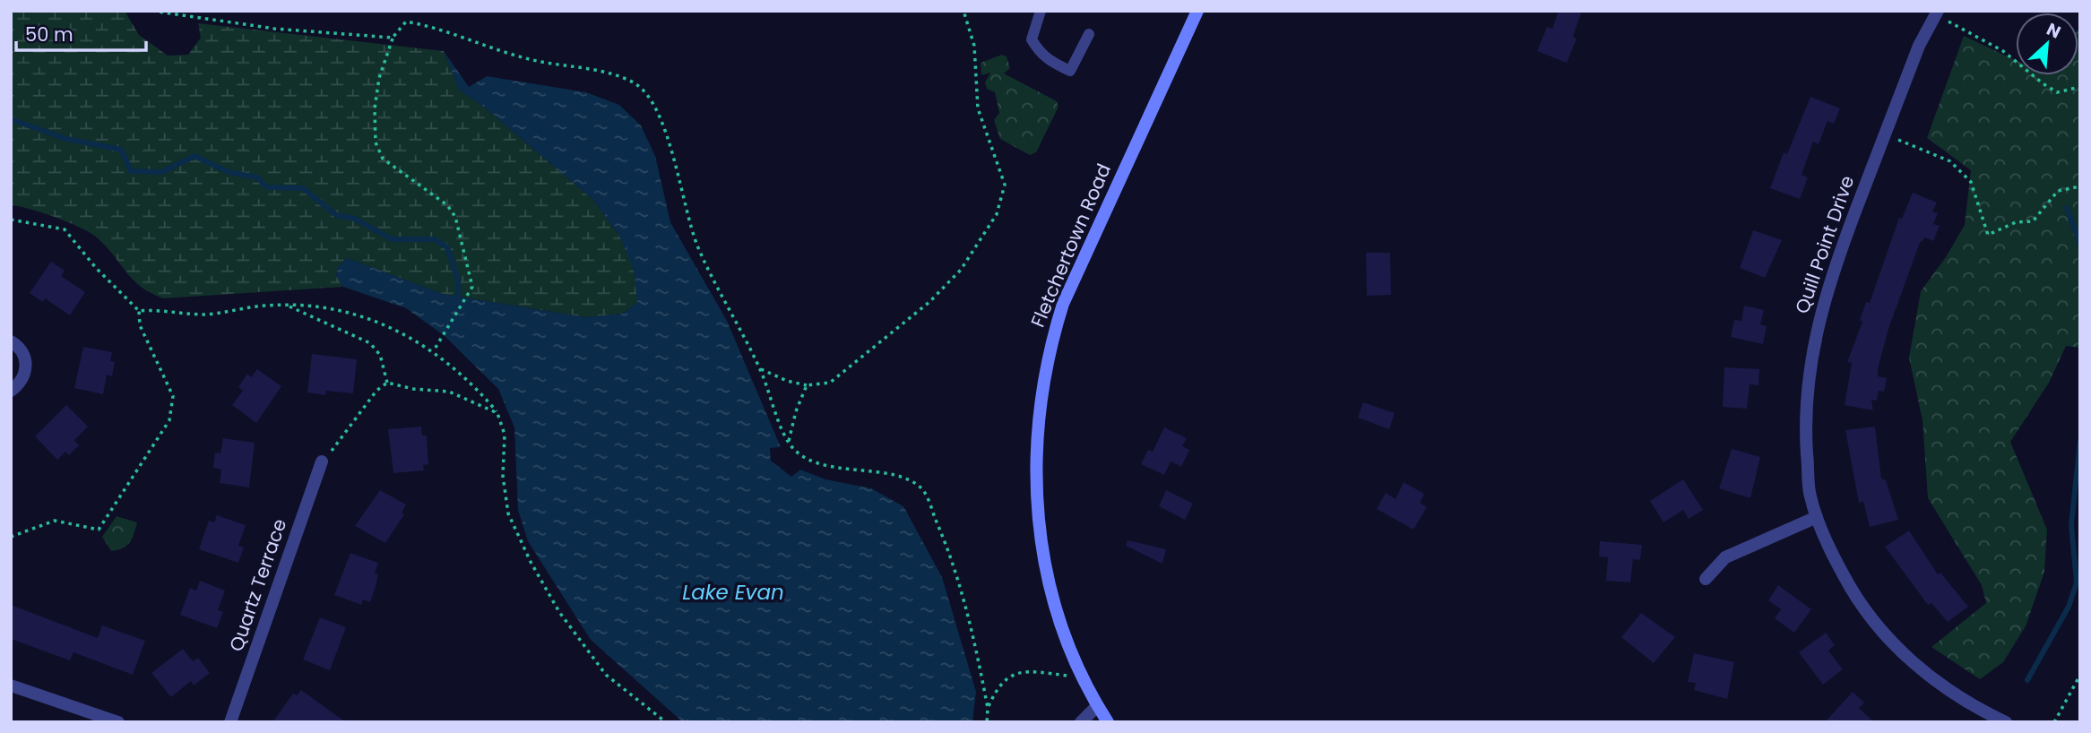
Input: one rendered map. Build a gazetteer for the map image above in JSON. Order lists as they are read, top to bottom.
{
  "streets": {
    "street": ["Quill Point Drive", "Fletchertown Road", "Quartz Terrace"]
  },
  "water": ["Lake Evan"],
  "scale_bar": "50 m",
  "north": "top right"
}
